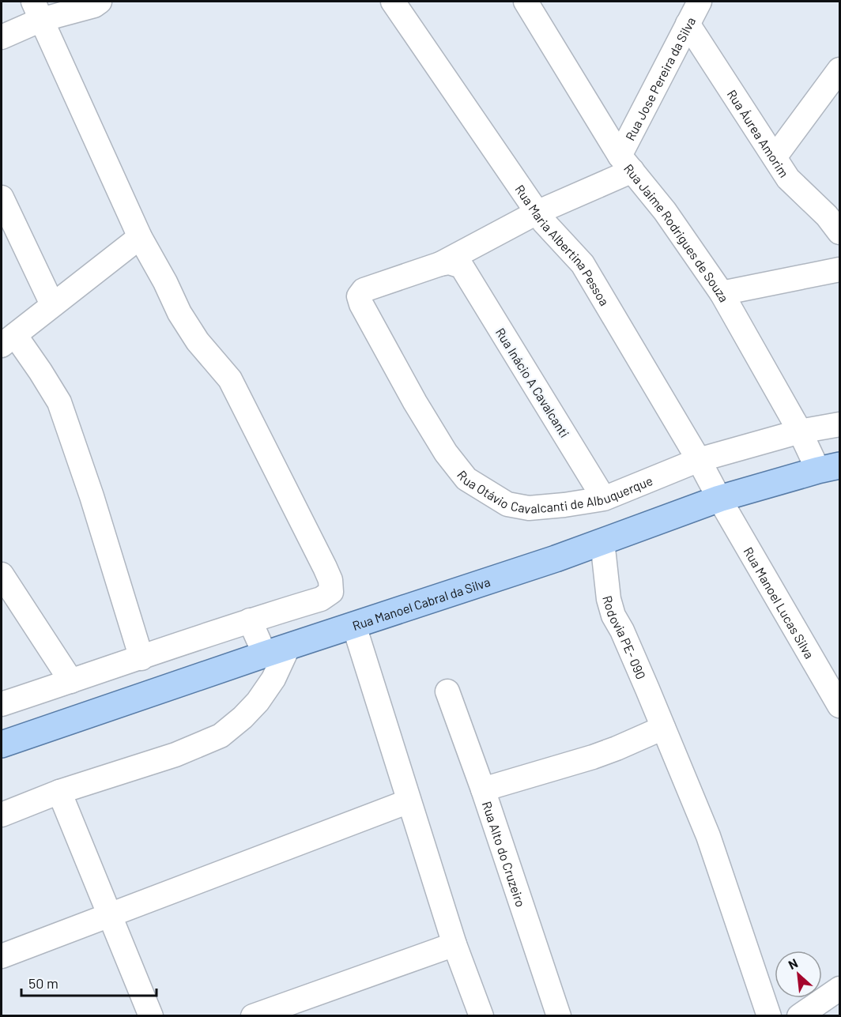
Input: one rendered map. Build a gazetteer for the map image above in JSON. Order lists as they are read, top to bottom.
{
  "streets": {
    "main road": ["Rua Manoel Cabral da Silva"],
    "street": [
      "Rua Jose Pereira da Silva",
      "Rua Áurea Amorim",
      "Rua Jaime Rodrigues de Souza",
      "Rua Maria Albertina Pessoa",
      "Rua Inácio A Cavalcanti",
      "Rua Otávio Cavalcanti de Albuquerque",
      "Rua Manoel Lucas Silva",
      "Rodovia PE- 090",
      "Rua Alto do Cruzeiro"
    ]
  },
  "crossings": [
    ["Rua Jose Pereira da Silva", "Rua Áurea Amorim"],
    ["Rua Jose Pereira da Silva", "Rua Jaime Rodrigues de Souza"],
    ["Rua Jaime Rodrigues de Souza", "Rua Otávio Cavalcanti de Albuquerque"],
    ["Rua Jaime Rodrigues de Souza", "Rua Manoel Cabral da Silva"],
    ["Rua Maria Albertina Pessoa", "Rua Otávio Cavalcanti de Albuquerque"],
    ["Rua Maria Albertina Pessoa", "Rua Manoel Lucas Silva"],
    ["Rua Maria Albertina Pessoa", "Rua Manoel Cabral da Silva"],
    ["Rua Inácio A Cavalcanti", "Rua Otávio Cavalcanti de Albuquerque"],
    ["Rua Manoel Lucas Silva", "Rua Manoel Cabral da Silva"],
    ["Rua Manoel Cabral da Silva", "Rodovia PE- 090"]
  ],
  "scale_bar": "50 m",
  "north": "top left"
}
